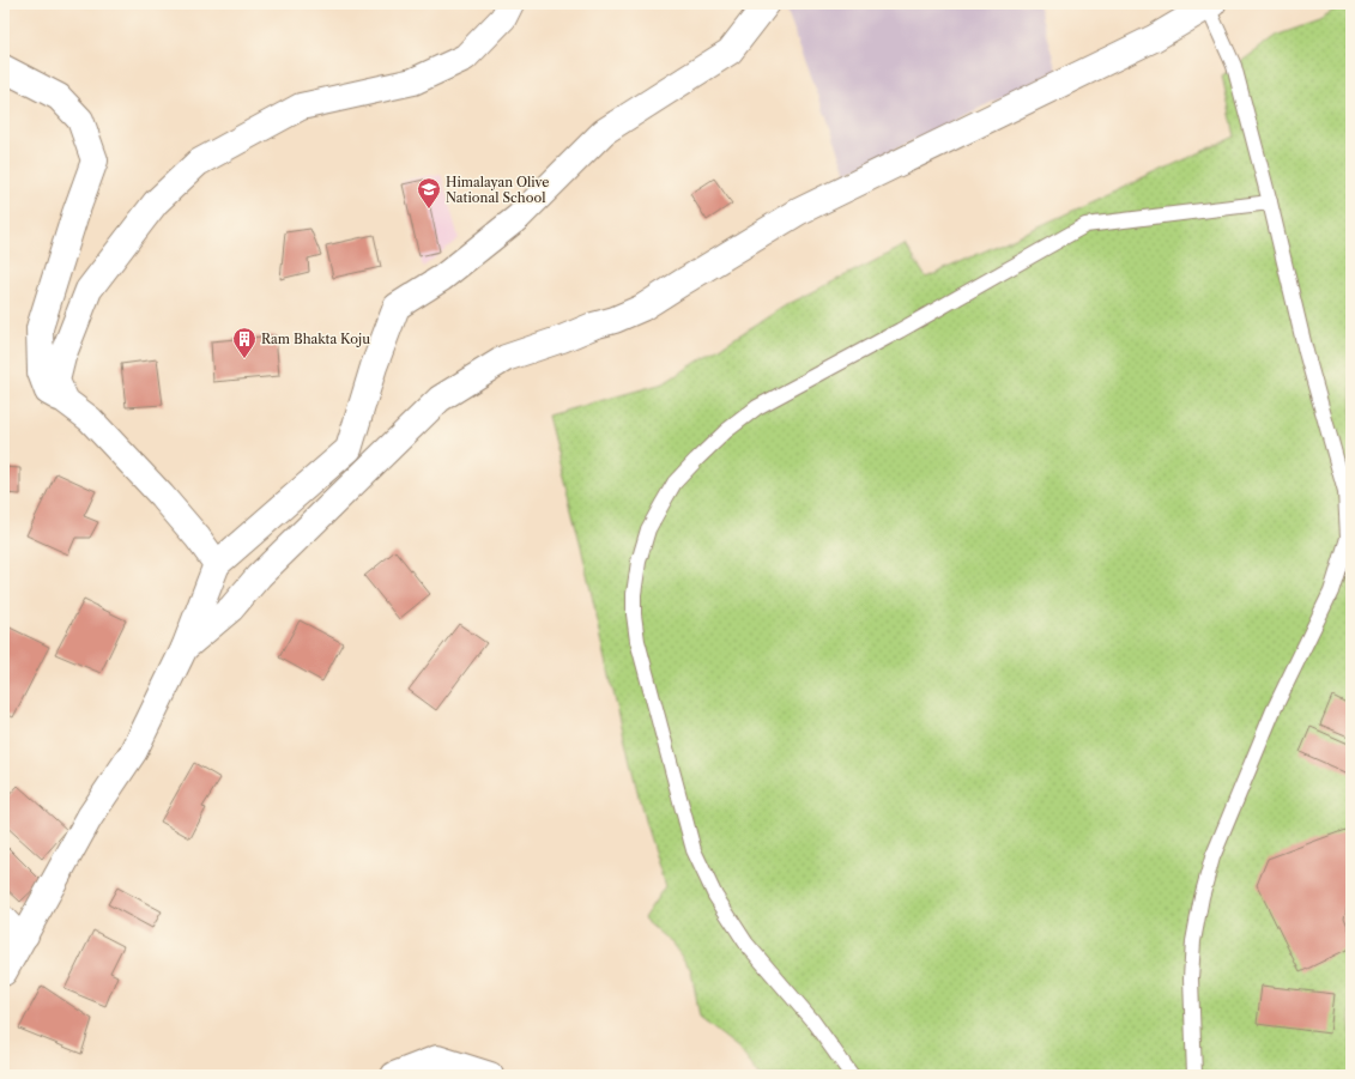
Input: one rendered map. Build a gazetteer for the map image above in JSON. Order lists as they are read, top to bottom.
{
  "places": {
    "school or university": ["Himalayan Olive National School"],
    "building": ["Ram Bhakta Koju"]
  }
}
